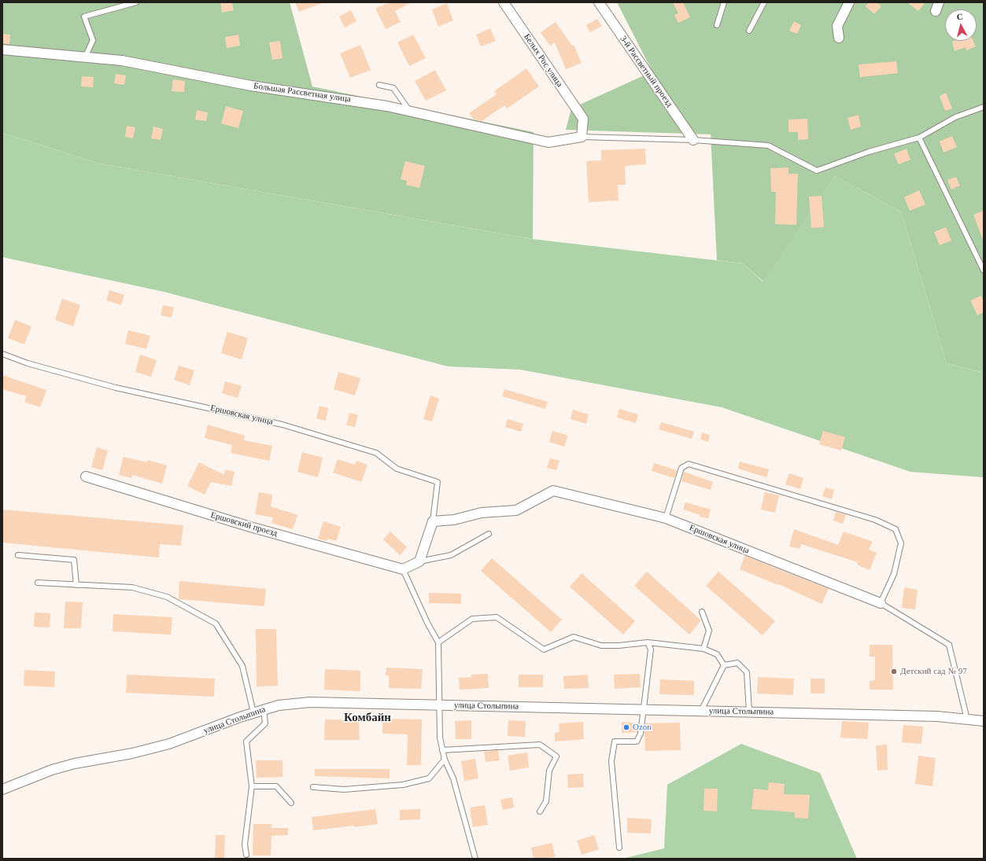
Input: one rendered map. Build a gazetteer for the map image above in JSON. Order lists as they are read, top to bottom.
{
  "streets": {
    "street": [
      "Белых Рос улица",
      "3-й Рассветный проезд",
      "Большая Рассветная улица",
      "Ершовская улица",
      "Ершовский проезд",
      "улица Столыпина"
    ]
  },
  "crossings": [
    ["Белых Рос улица", "Большая Рассветная улица"]
  ],
  "districts": ["Комбайн"],
  "places": ["Детский сад № 97", "Ozon"],
  "north": "top"
}
